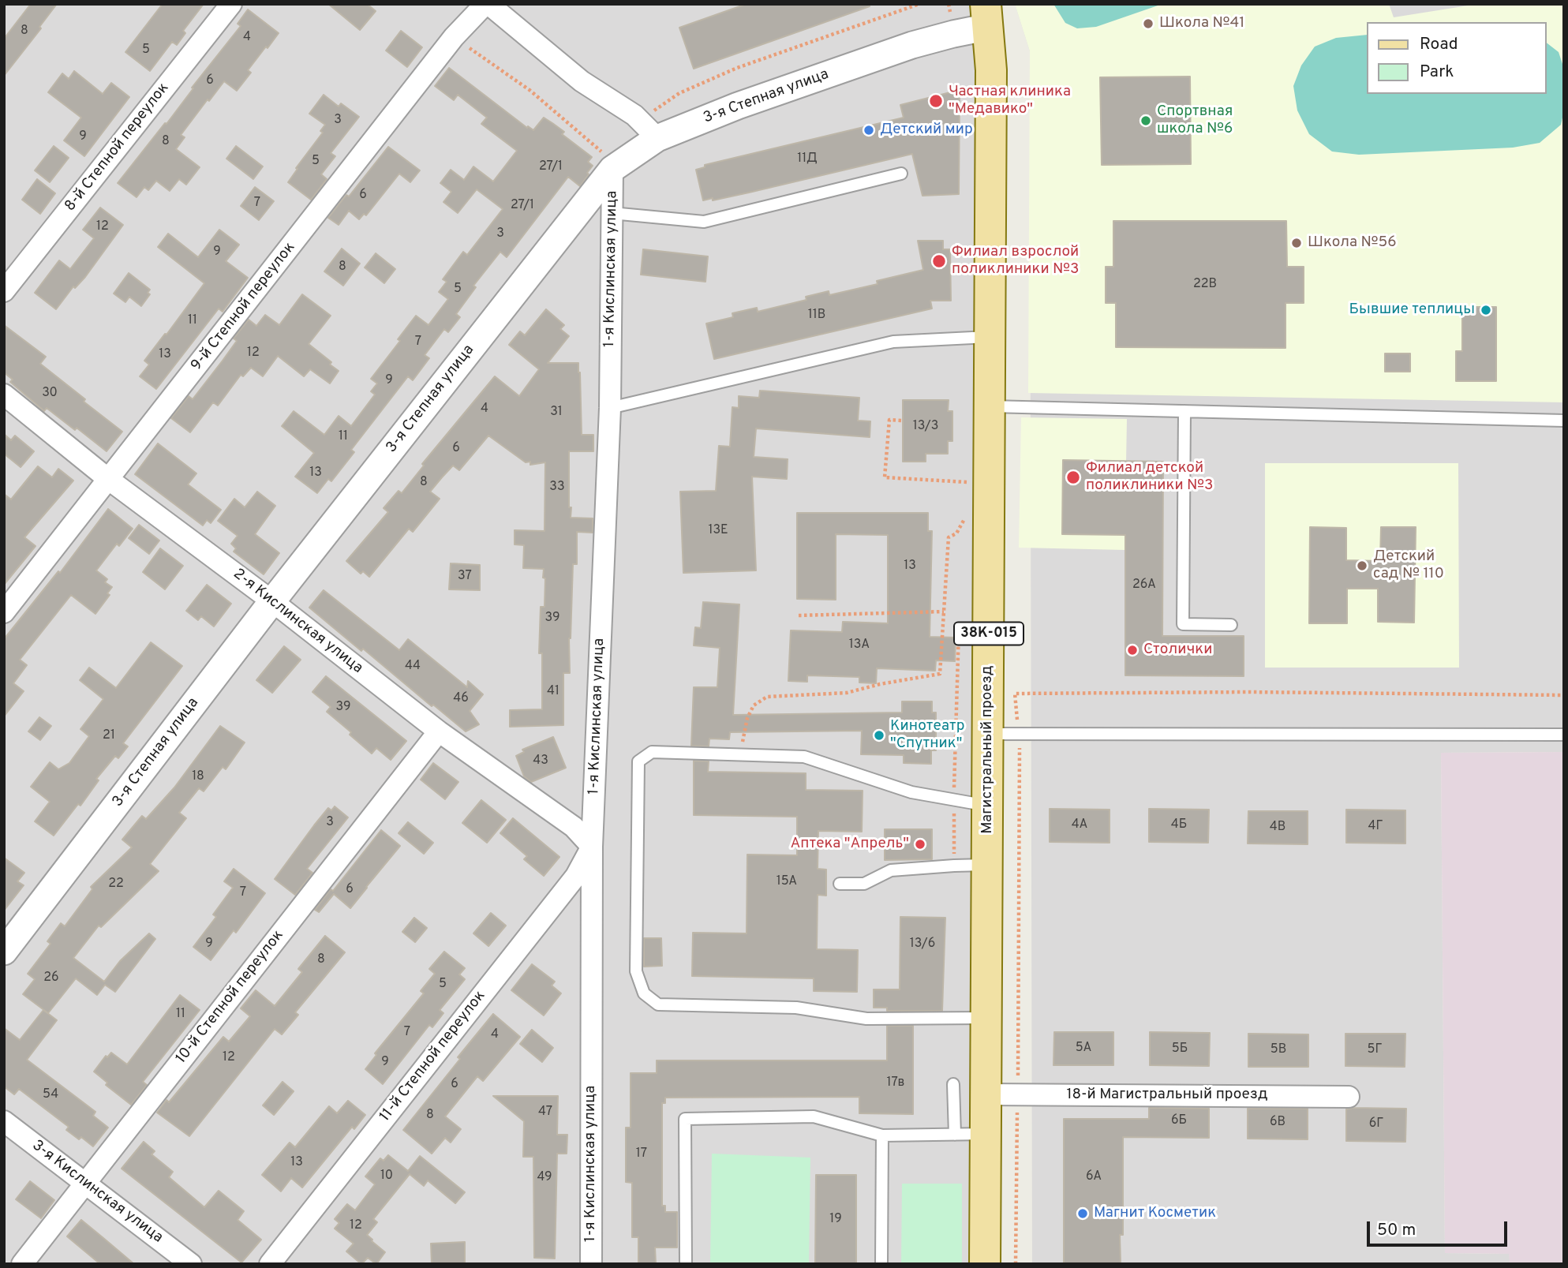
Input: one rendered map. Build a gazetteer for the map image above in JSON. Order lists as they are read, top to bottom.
{
  "streets": {
    "main road": ["38К-015", "Магистральный проезд"],
    "street": [
      "3-я Степная улица",
      "8-й Степной переулок",
      "1-я Кислинская улица",
      "9-й Степной переулок",
      "2-я Кислинская улица",
      "10-й Степной переулок",
      "11-й Степной переулок",
      "18-й Магистральный проезд",
      "3-я Кислинская улица"
    ]
  },
  "crossings": [
    ["3-я Степная улица", "1-я Кислинская улица"],
    ["3-я Степная улица", "2-я Кислинская улица"],
    ["3-я Степная улица", "Магистральный проезд"],
    ["1-я Кислинская улица", "2-я Кислинская улица"],
    ["1-я Кислинская улица", "11-й Степной переулок"],
    ["9-й Степной переулок", "2-я Кислинская улица"],
    ["2-я Кислинская улица", "10-й Степной переулок"],
    ["2-я Кислинская улица", "11-й Степной переулок"],
    ["Магистральный проезд", "18-й Магистральный проезд"],
    ["10-й Степной переулок", "3-я Кислинская улица"]
  ],
  "places": [
    "Школа №41",
    "Частная клиника \"Медавико\"",
    "Спортвная школа №6",
    "Детский мир",
    "Школа №56",
    "Филиал взрослой поликлиники №3",
    "Бывшие теплицы",
    "Филиал детской поликлиники №3",
    "Детский сад № 110",
    "Столички",
    "Кинотеатр \"Спутник\"",
    "Аптека \"Апрель\"",
    "Магнит Косметик"
  ],
  "house_numbers": [
    "8",
    "4",
    "5",
    "6",
    "3",
    "9",
    "8",
    "11Д",
    "5",
    "27/1",
    "6",
    "7",
    "27/1",
    "12",
    "3",
    "9",
    "8",
    "22В",
    "5",
    "11В",
    "11",
    "7",
    "12",
    "13",
    "9",
    "30",
    "4",
    "31",
    "13/3",
    "11",
    "6",
    "13",
    "8",
    "33",
    "13Е",
    "13",
    "37",
    "26А",
    "39",
    "13А",
    "44",
    "41",
    "46",
    "39",
    "21",
    "43",
    "18",
    "3",
    "4А",
    "4Б",
    "4Г",
    "4В",
    "15А",
    "22",
    "6",
    "7",
    "9",
    "13/6",
    "8",
    "26",
    "5",
    "11",
    "7",
    "4",
    "5А",
    "5Б",
    "5В",
    "5Г",
    "12",
    "9",
    "17в",
    "6",
    "54",
    "47",
    "8",
    "6Б",
    "6В",
    "6Г",
    "17",
    "13",
    "10",
    "6А",
    "49",
    "19",
    "12"
  ],
  "legend": ["Road", "Park"],
  "scale_bar": "50 m"
}
